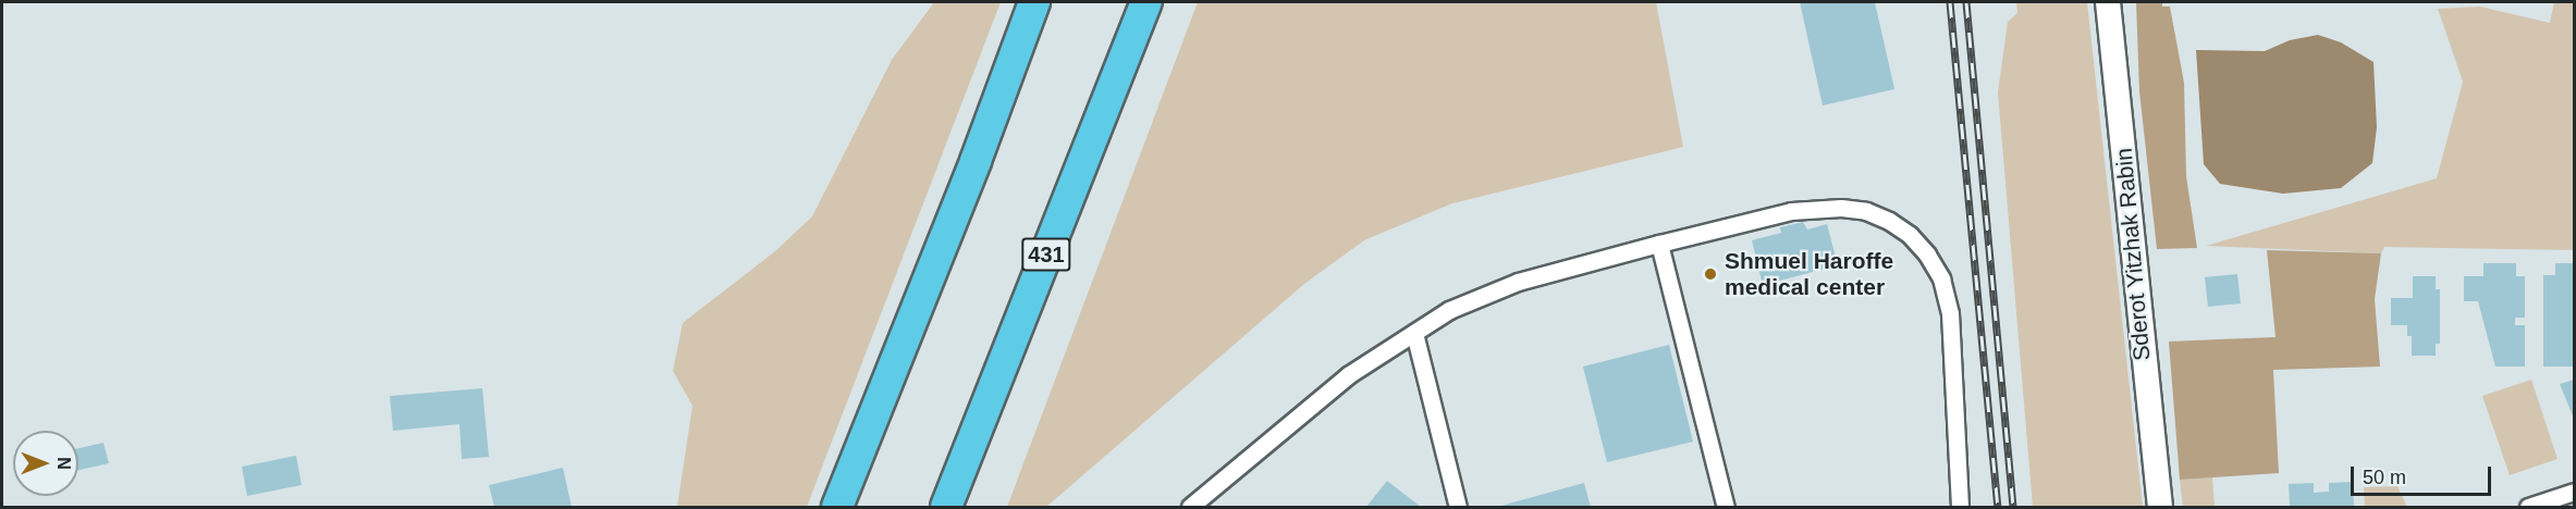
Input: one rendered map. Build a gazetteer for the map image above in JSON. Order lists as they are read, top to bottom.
{
  "streets": {
    "highway": ["431"],
    "main road": ["Sderot Yitzhak Rabin"]
  },
  "places": ["Shmuel Haroffe medical center"],
  "scale_bar": "50 m",
  "north": "right"
}
